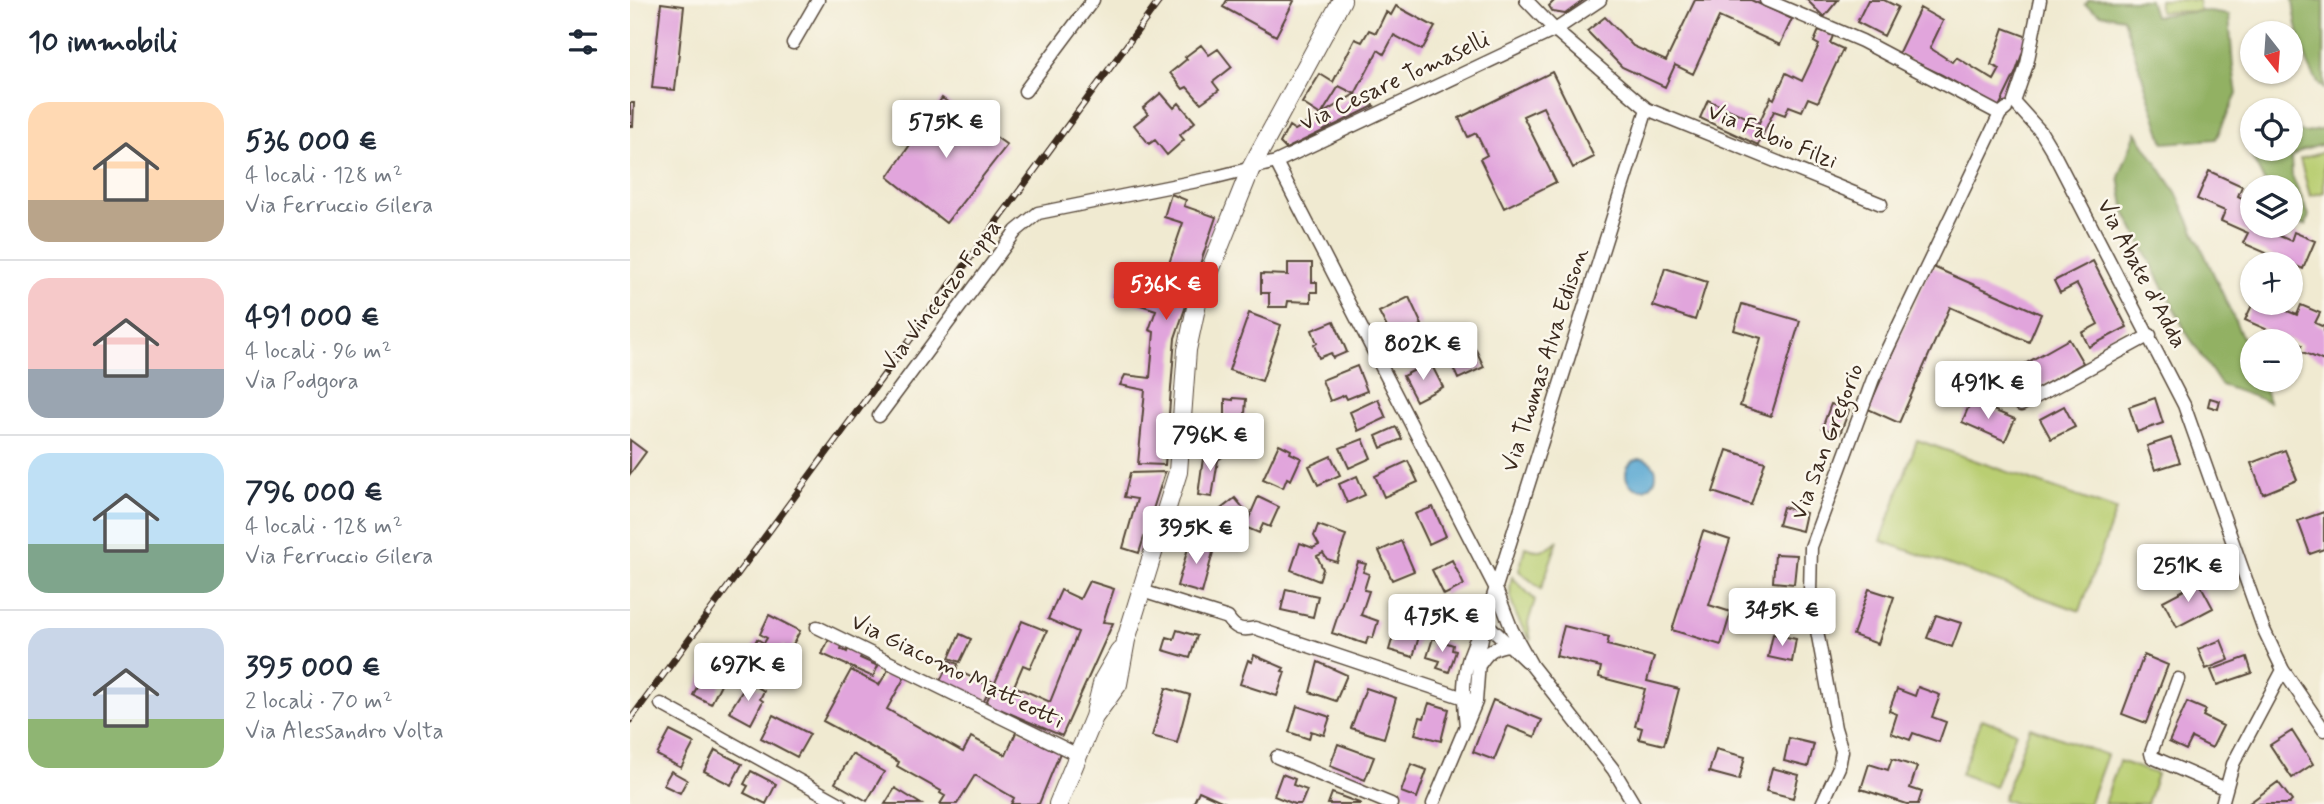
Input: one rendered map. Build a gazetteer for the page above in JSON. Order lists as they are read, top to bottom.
{
  "streets": {
    "street": [
      "Via Cesare Tomaselli",
      "Via Fabio Filzi",
      "Via Abate d'Adda",
      "Via Vincenzo Foppa",
      "Via Thomas Alva Edison",
      "Via San Gregorio",
      "Via Giacomo Matteotti"
    ]
  },
  "crossings": [
    ["Via Cesare Tomaselli", "Via Fabio Filzi"],
    ["Via Cesare Tomaselli", "Via Vincenzo Foppa"],
    ["Via Fabio Filzi", "Via Thomas Alva Edison"]
  ],
  "north": "bottom",
  "page": {
    "heading": "10 immobili",
    "map_buttons": ["+", "−"],
    "list": [
      {
        "name": "536 000 €",
        "note": "4 locali · 128 m² · Via Ferruccio Gilera"
      },
      {
        "name": "491 000 €",
        "note": "4 locali · 96 m² · Via Podgora"
      },
      {
        "name": "796 000 €",
        "note": "4 locali · 128 m² · Via Ferruccio Gilera"
      },
      {
        "name": "395 000 €",
        "note": "2 locali · 70 m² · Via Alessandro Volta"
      }
    ],
    "price": [
      "575K €",
      "536K €",
      "802K €",
      "491K €",
      "796K €",
      "395K €",
      "251K €",
      "345K €",
      "475K €",
      "697K €"
    ]
  }
}
